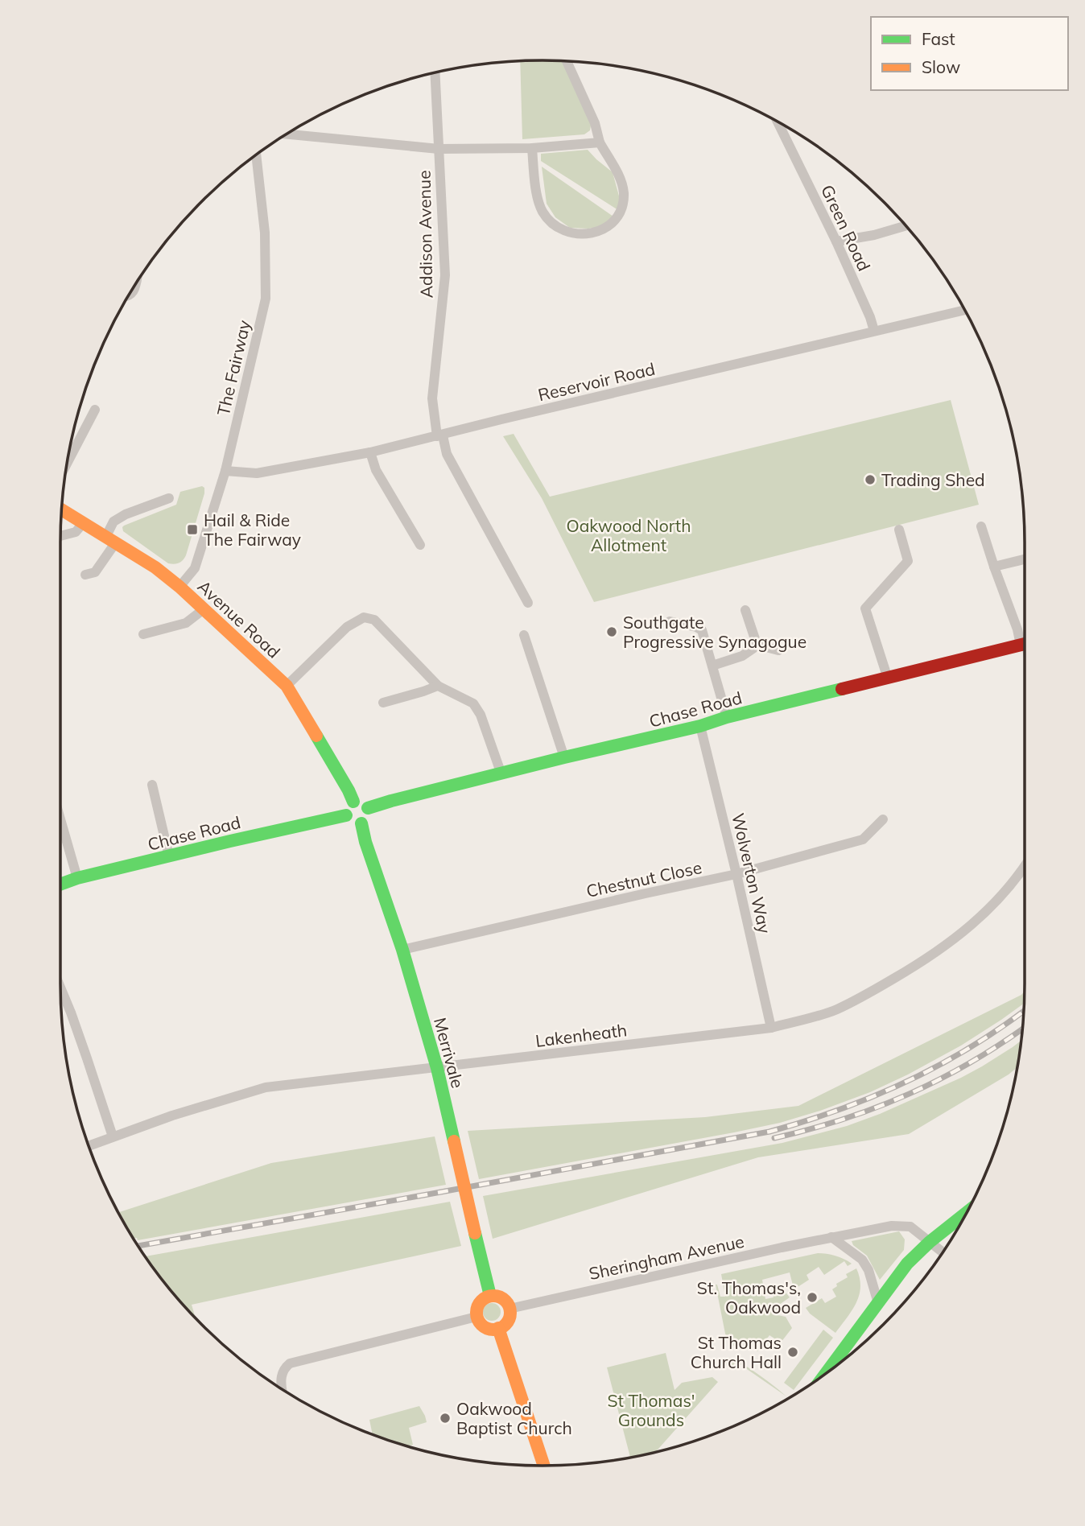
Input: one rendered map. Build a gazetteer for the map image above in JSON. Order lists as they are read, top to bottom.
{
  "streets": {
    "street": [
      "Green Road",
      "Addison Avenue",
      "The Fairway",
      "Reservoir Road",
      "Avenue Road",
      "Chase Road",
      "Wolverton Way",
      "Chestnut Close",
      "Lakenheath",
      "Merrivale",
      "Sheringham Avenue"
    ]
  },
  "crossings": [
    ["Green Road", "Reservoir Road"],
    ["Addison Avenue", "Reservoir Road"],
    ["The Fairway", "Reservoir Road"],
    ["The Fairway", "Avenue Road"],
    ["Avenue Road", "Chase Road"],
    ["Avenue Road", "Merrivale"],
    ["Chase Road", "Wolverton Way"],
    ["Chase Road", "Merrivale"],
    ["Wolverton Way", "Chestnut Close"],
    ["Wolverton Way", "Lakenheath"],
    ["Chestnut Close", "Merrivale"],
    ["Lakenheath", "Merrivale"],
    ["Merrivale", "Sheringham Avenue"]
  ],
  "parks": ["Oakwood North Allotment", "St Thomas' Grounds"],
  "places": {
    "other": [
      "Trading Shed",
      "Southgate Progressive Synagogue",
      "St. Thomas's, Oakwood",
      "St Thomas Church Hall",
      "Oakwood Baptist Church"
    ],
    "transit": ["Hail & Ride The Fairway"]
  },
  "legend": ["Fast", "Slow"]
}
